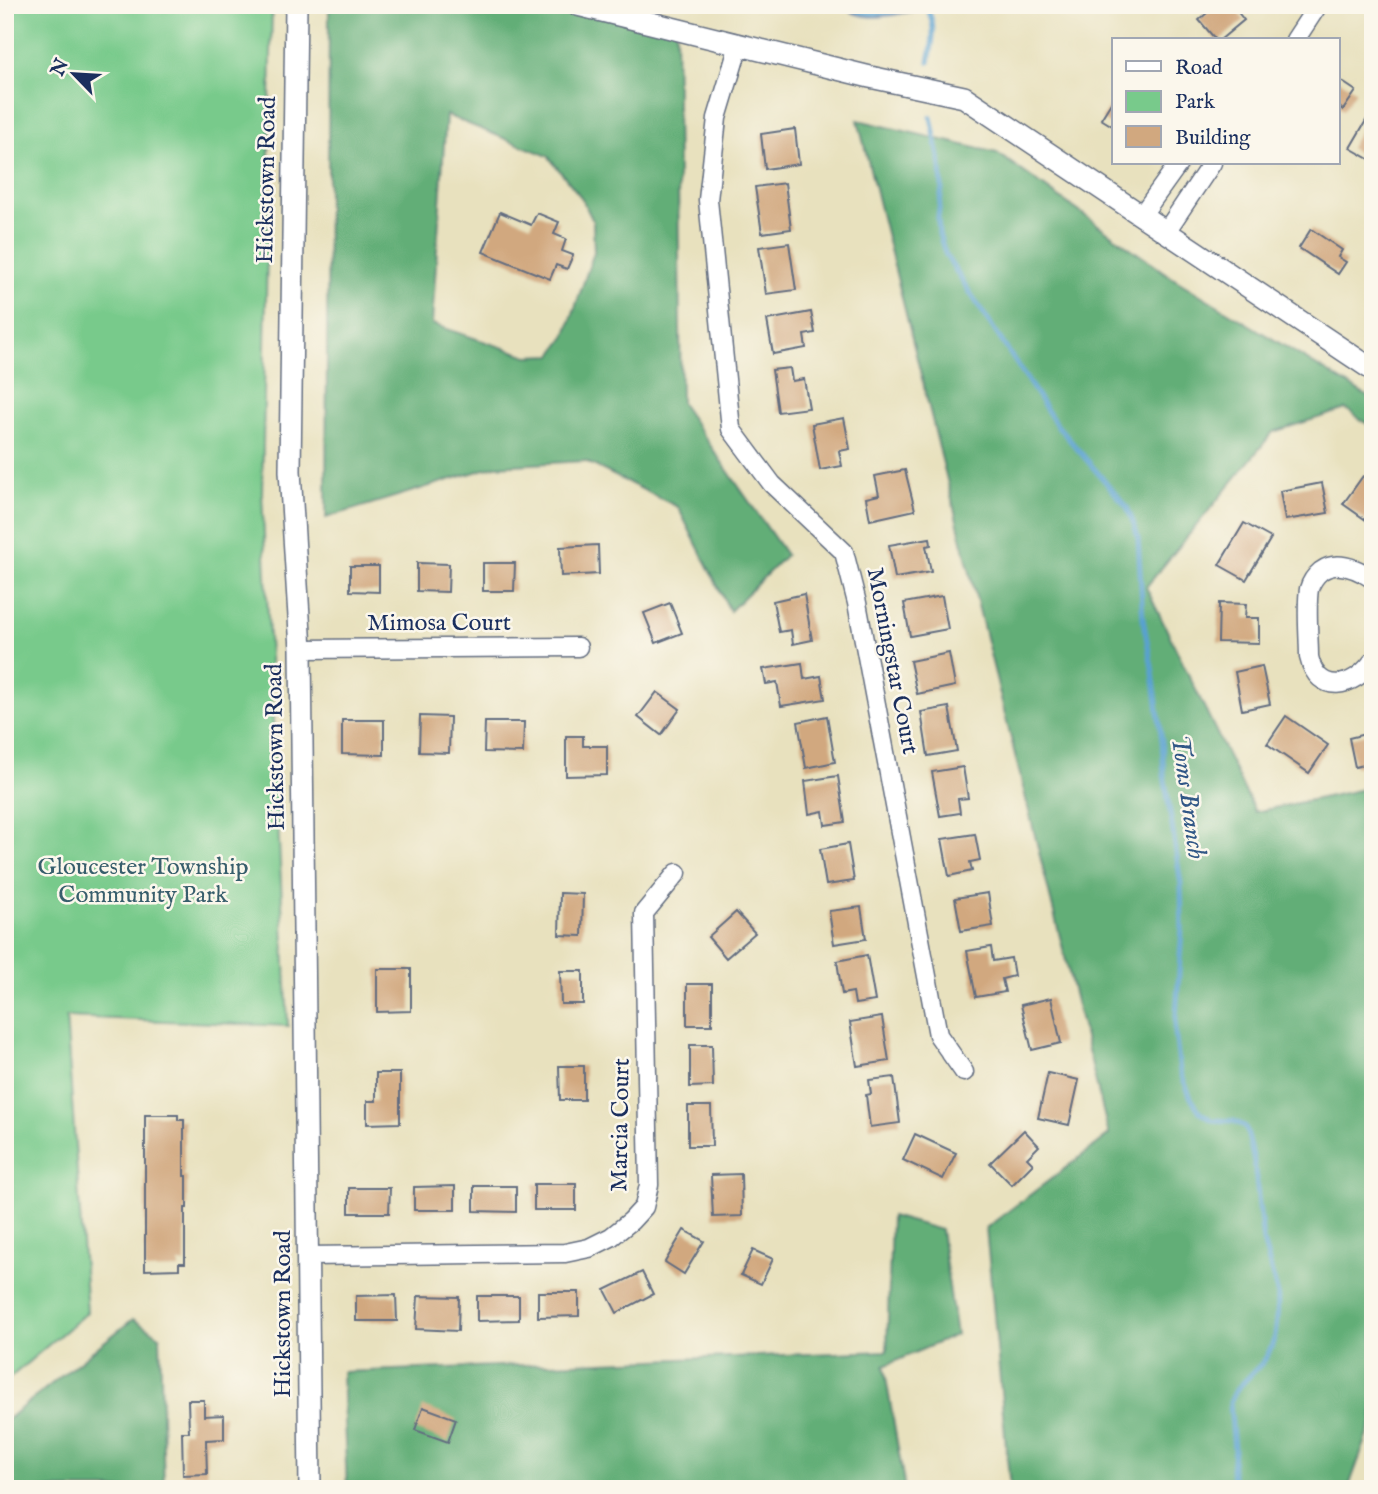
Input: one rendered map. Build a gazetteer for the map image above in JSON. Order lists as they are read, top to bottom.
{
  "streets": {
    "street": [
      "Hickstown Road",
      "Mimosa Court",
      "Morningstar Court",
      "Marcia Court"
    ]
  },
  "crossings": [
    ["Hickstown Road", "Mimosa Court"],
    ["Hickstown Road", "Marcia Court"]
  ],
  "water": ["Toms Branch"],
  "parks": ["Gloucester Township Community Park"],
  "legend": ["Road", "Park", "Building"],
  "north": "top left"
}
